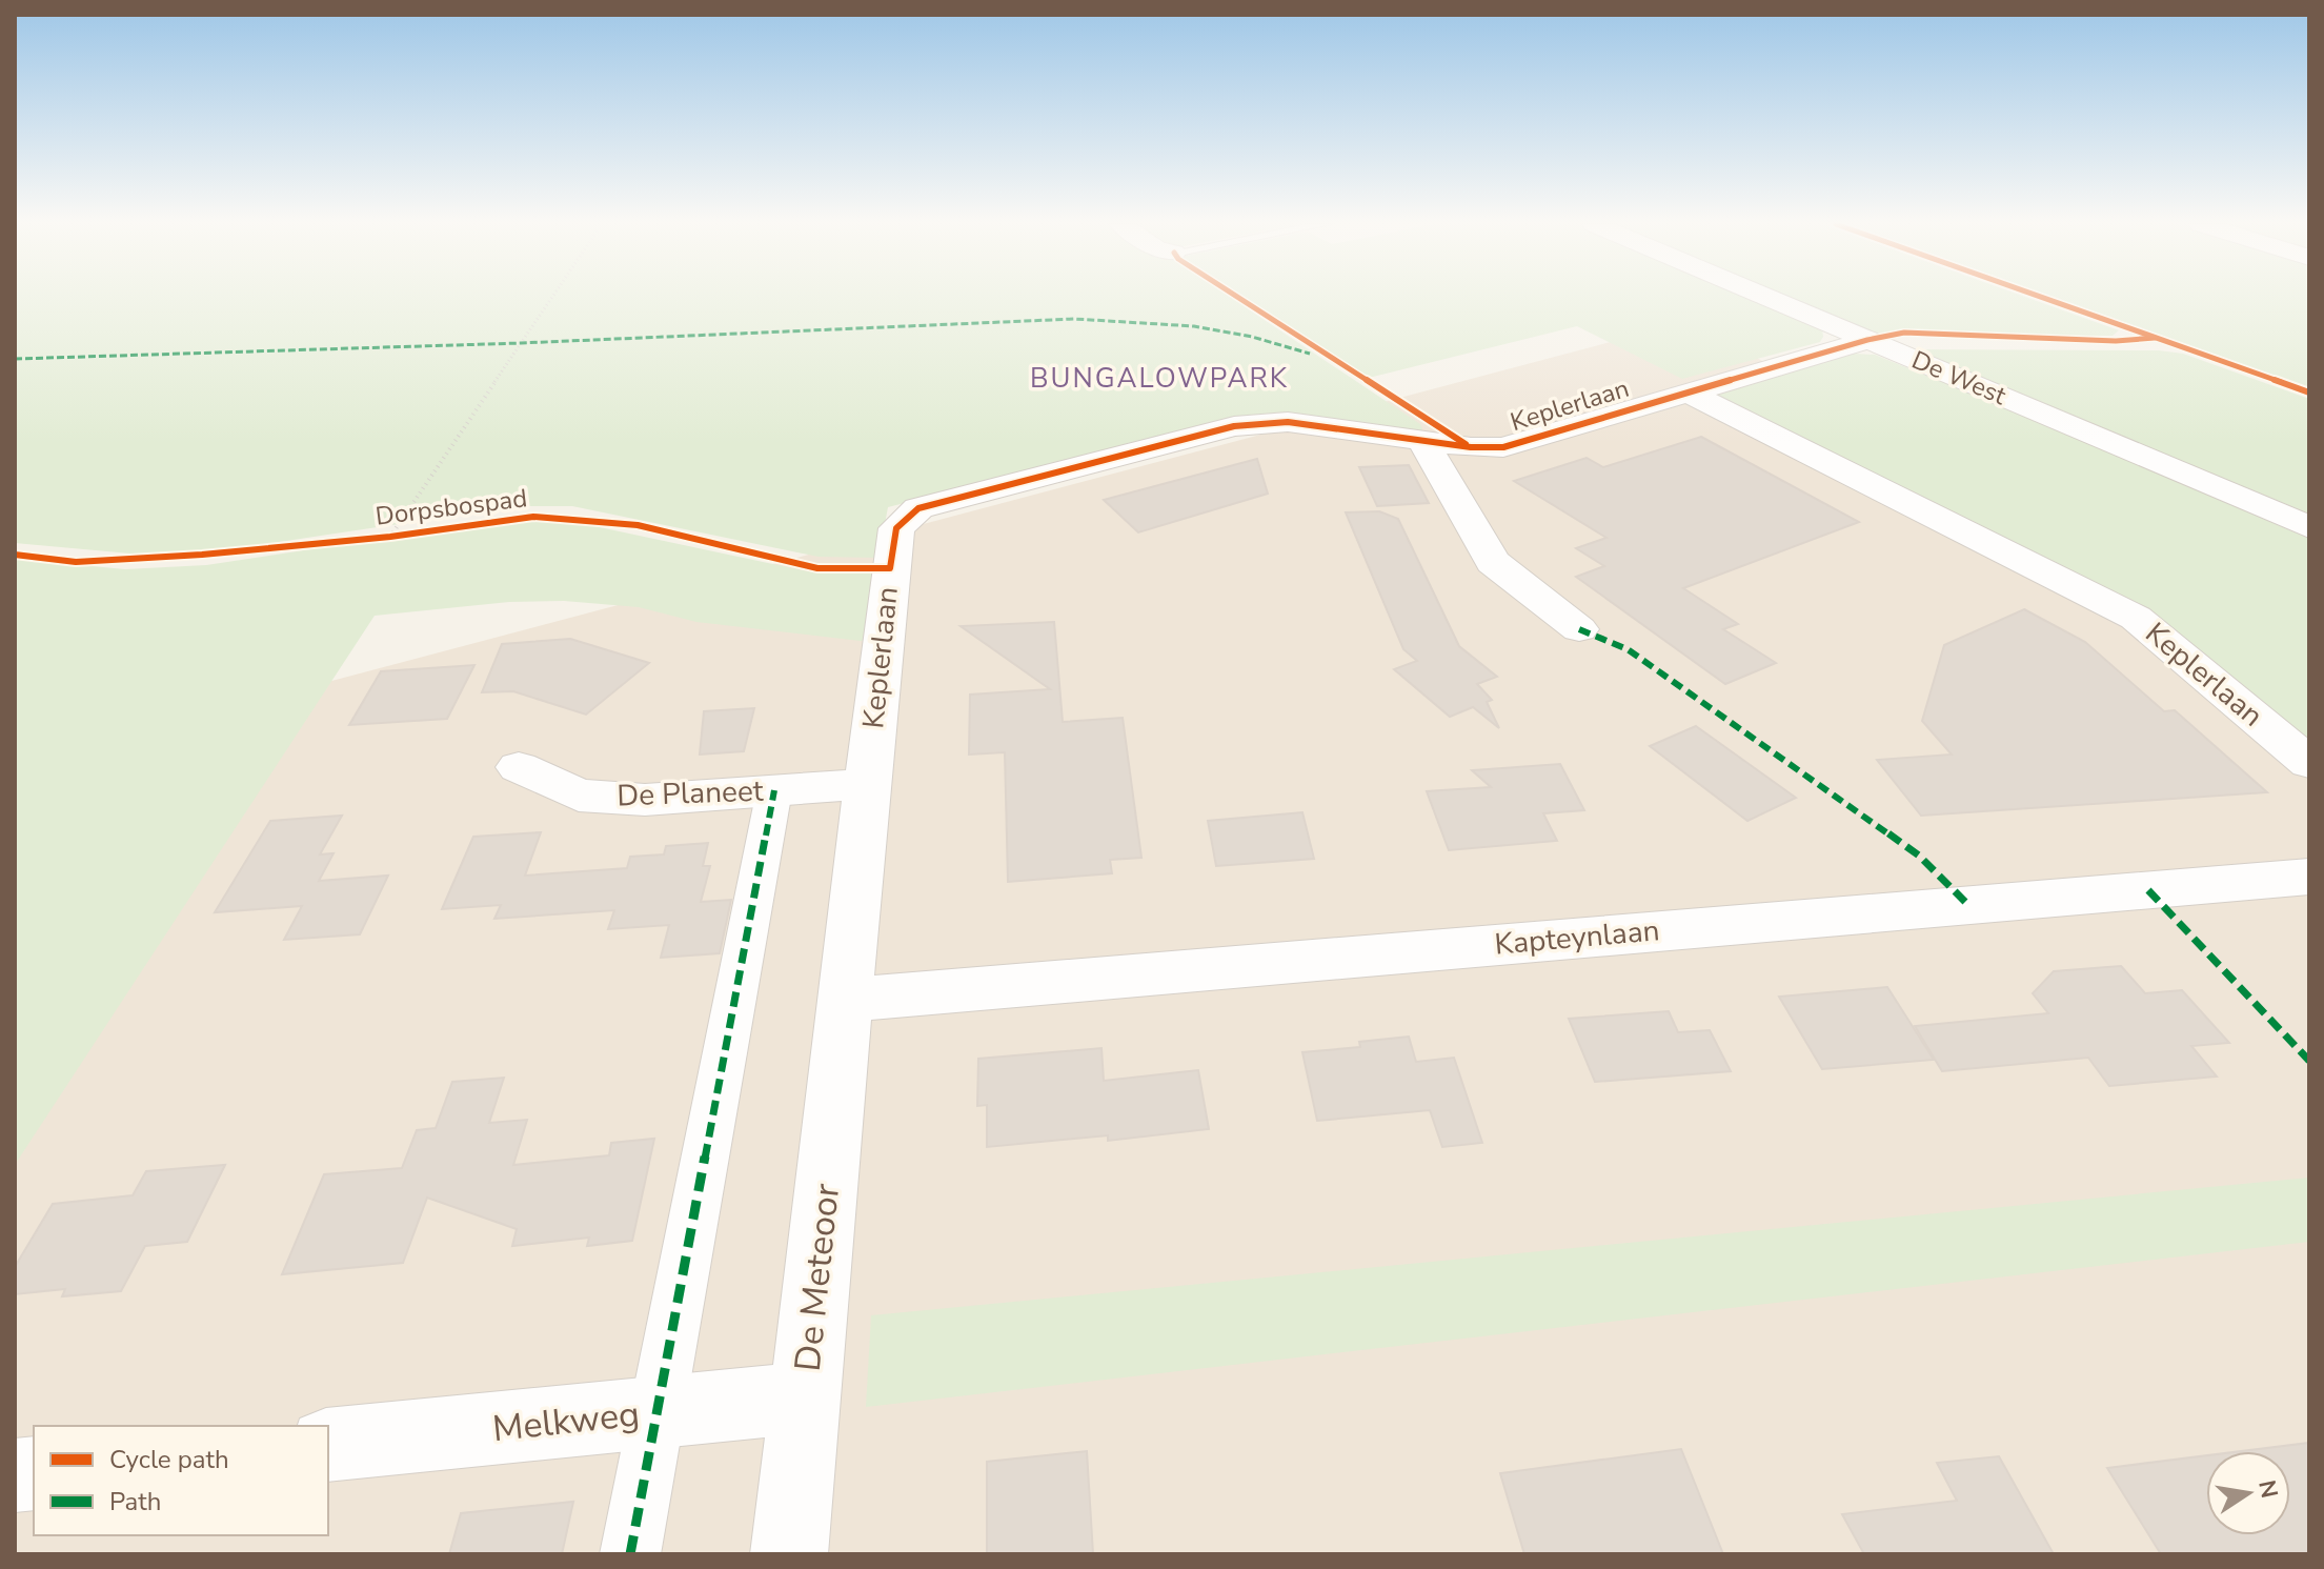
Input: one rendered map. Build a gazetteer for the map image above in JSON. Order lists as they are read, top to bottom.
{
  "streets": {
    "street": [
      "De West",
      "Keplerlaan",
      "De Planeet",
      "Kapteynlaan",
      "De Meteoor",
      "Melkweg"
    ],
    "cycle path": ["Dorpsbospad"]
  },
  "crossings": [
    ["De West", "Keplerlaan"],
    ["Keplerlaan", "De Planeet"],
    ["Keplerlaan", "Kapteynlaan"],
    ["Keplerlaan", "De Meteoor"],
    ["Kapteynlaan", "De Meteoor"],
    ["De Meteoor", "Melkweg"]
  ],
  "districts": ["BUNGALOWPARK"],
  "legend": ["Cycle path", "Path"],
  "north": "right"
}
